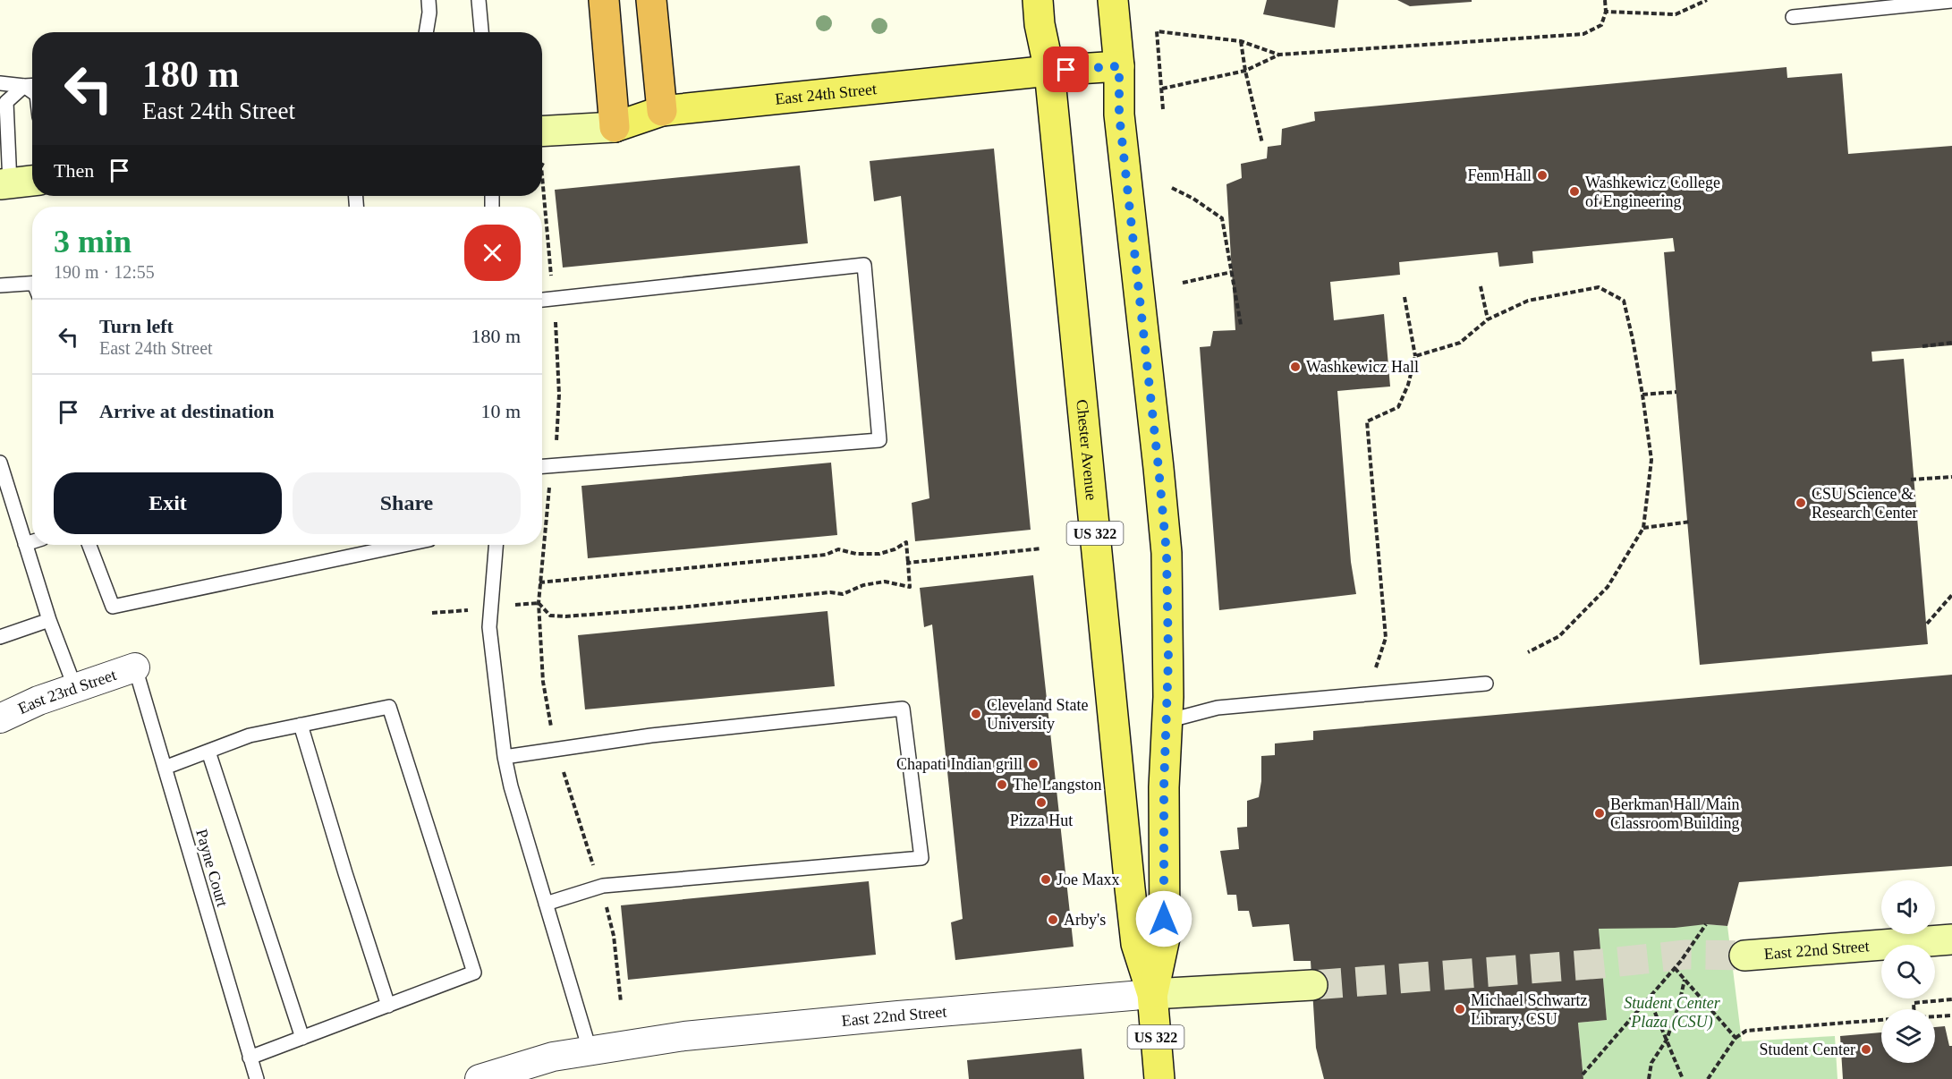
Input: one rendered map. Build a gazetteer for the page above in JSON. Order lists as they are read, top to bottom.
{
  "streets": {
    "main road": ["East 24th Street", "Chester Avenue", "US 322"],
    "street": ["East 23rd Street", "East 22nd Street"],
    "lane": ["Payne Court"]
  },
  "crossings": [
    ["East 24th Street", "Chester Avenue"],
    ["Chester Avenue", "East 22nd Street"],
    ["East 23rd Street", "Payne Court"]
  ],
  "parks": ["Student Center Plaza (CSU)"],
  "places": [
    "Fenn Hall",
    "Washkewicz College of Engineering",
    "Washkewicz Hall",
    "CSU Science & Research Center",
    "Cleveland State University",
    "Chapati Indian grill",
    "The Langston",
    "Pizza Hut",
    "Berkman Hall/Main Classroom Building",
    "Joe Maxx",
    "Arby's",
    "Michael Schwartz Library, CSU",
    "Student Center"
  ],
  "page": {
    "turn": ["180 m", "East 24th Street"],
    "then": "Then",
    "heading": ["3 min", "190 m · 12:55"],
    "list": [
      {
        "name": "Turn left",
        "note": "East 24th Street",
        "value": "180 m"
      },
      {
        "name": "Arrive at destination",
        "value": "10 m"
      }
    ],
    "buttons": ["Exit", "Share"]
  }
}
